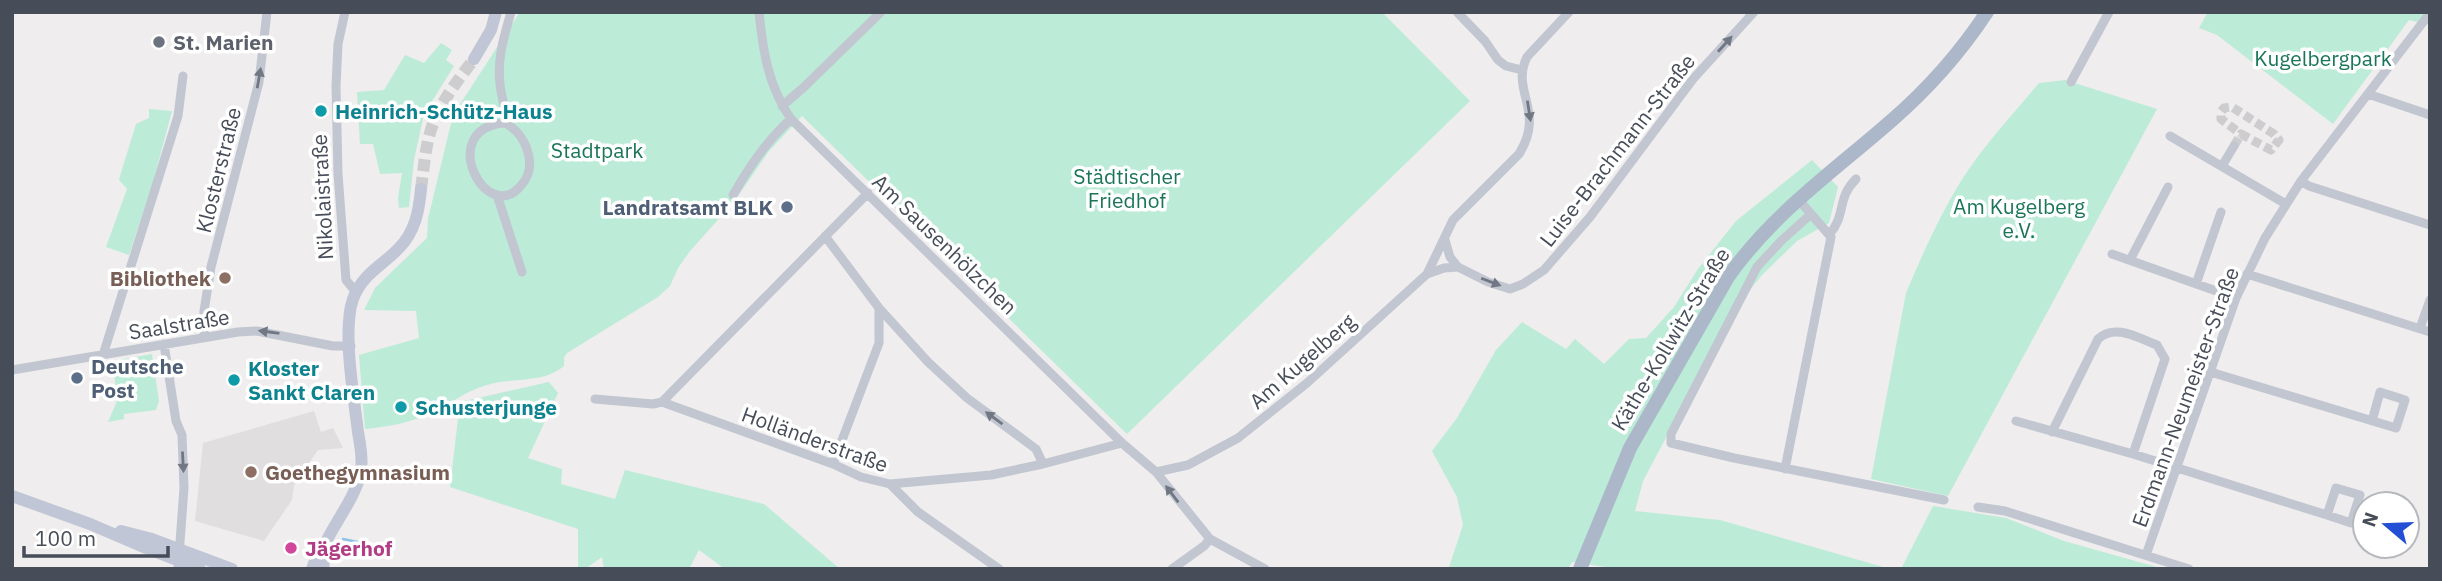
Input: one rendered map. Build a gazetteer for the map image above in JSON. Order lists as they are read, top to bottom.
{
  "streets": {
    "main road": ["Käthe-Kollwitz-Straße"],
    "street": [
      "Luise-Brachmann-Straße",
      "Klosterstraße",
      "Nikolaistraße",
      "Am Sausenhölzchen",
      "Saalstraße",
      "Am Kugelberg",
      "Erdmann-Neumeister-Straße",
      "Holländerstraße"
    ]
  },
  "crossings": [
    ["Klosterstraße", "Saalstraße"],
    ["Am Sausenhölzchen", "Am Kugelberg"]
  ],
  "one_way": ["Luise-Brachmann-Straße", "Saalstraße"],
  "parks": [
    "Kugelbergpark",
    "Stadtpark",
    "Städtischer Friedhof",
    "Am Kugelberg e.V."
  ],
  "places": [
    "St. Marien",
    "Heinrich-Schütz-Haus",
    "Landratsamt BLK",
    "Bibliothek",
    "Deutsche Post",
    "Kloster Sankt Claren",
    "Schusterjunge",
    "Goethegymnasium",
    "Jägerhof"
  ],
  "scale_bar": "100 m",
  "north": "left"
}
